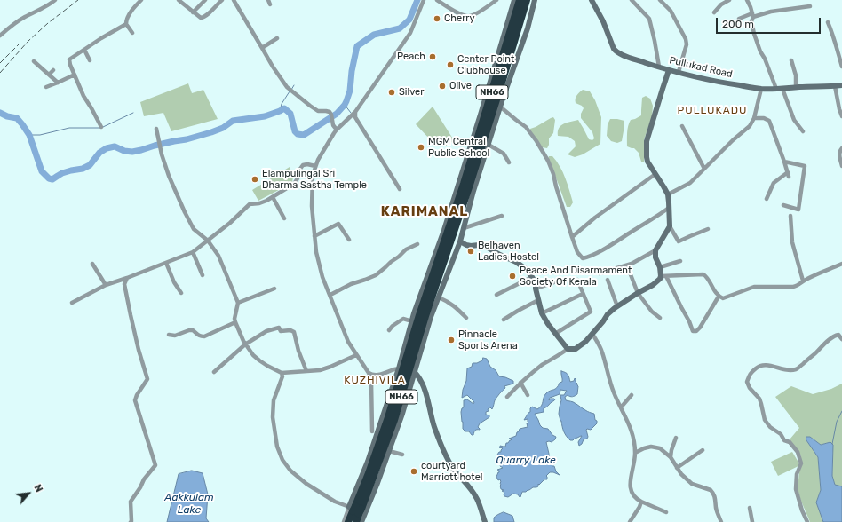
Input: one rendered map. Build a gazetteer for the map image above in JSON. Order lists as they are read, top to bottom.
{
  "streets": {
    "highway": ["NH66"],
    "street": ["Pullukad Road"]
  },
  "districts": ["PULLUKADU", "KARIMANAL", "KUZHIVILA"],
  "water": ["Quarry Lake", "Aakkulam Lake"],
  "places": [
    "Cherry",
    "Peach",
    "Center Point Clubhouse",
    "Olive",
    "Silver",
    "MGM Central Public School",
    "Elampulingal Sri Dharma Sastha Temple",
    "Belhaven Ladies Hostel",
    "Peace And Disarmament Society Of Kerala",
    "Pinnacle Sports Arena",
    "courtyard Marriott hotel"
  ],
  "scale_bar": "200 m",
  "north": "top right"
}
